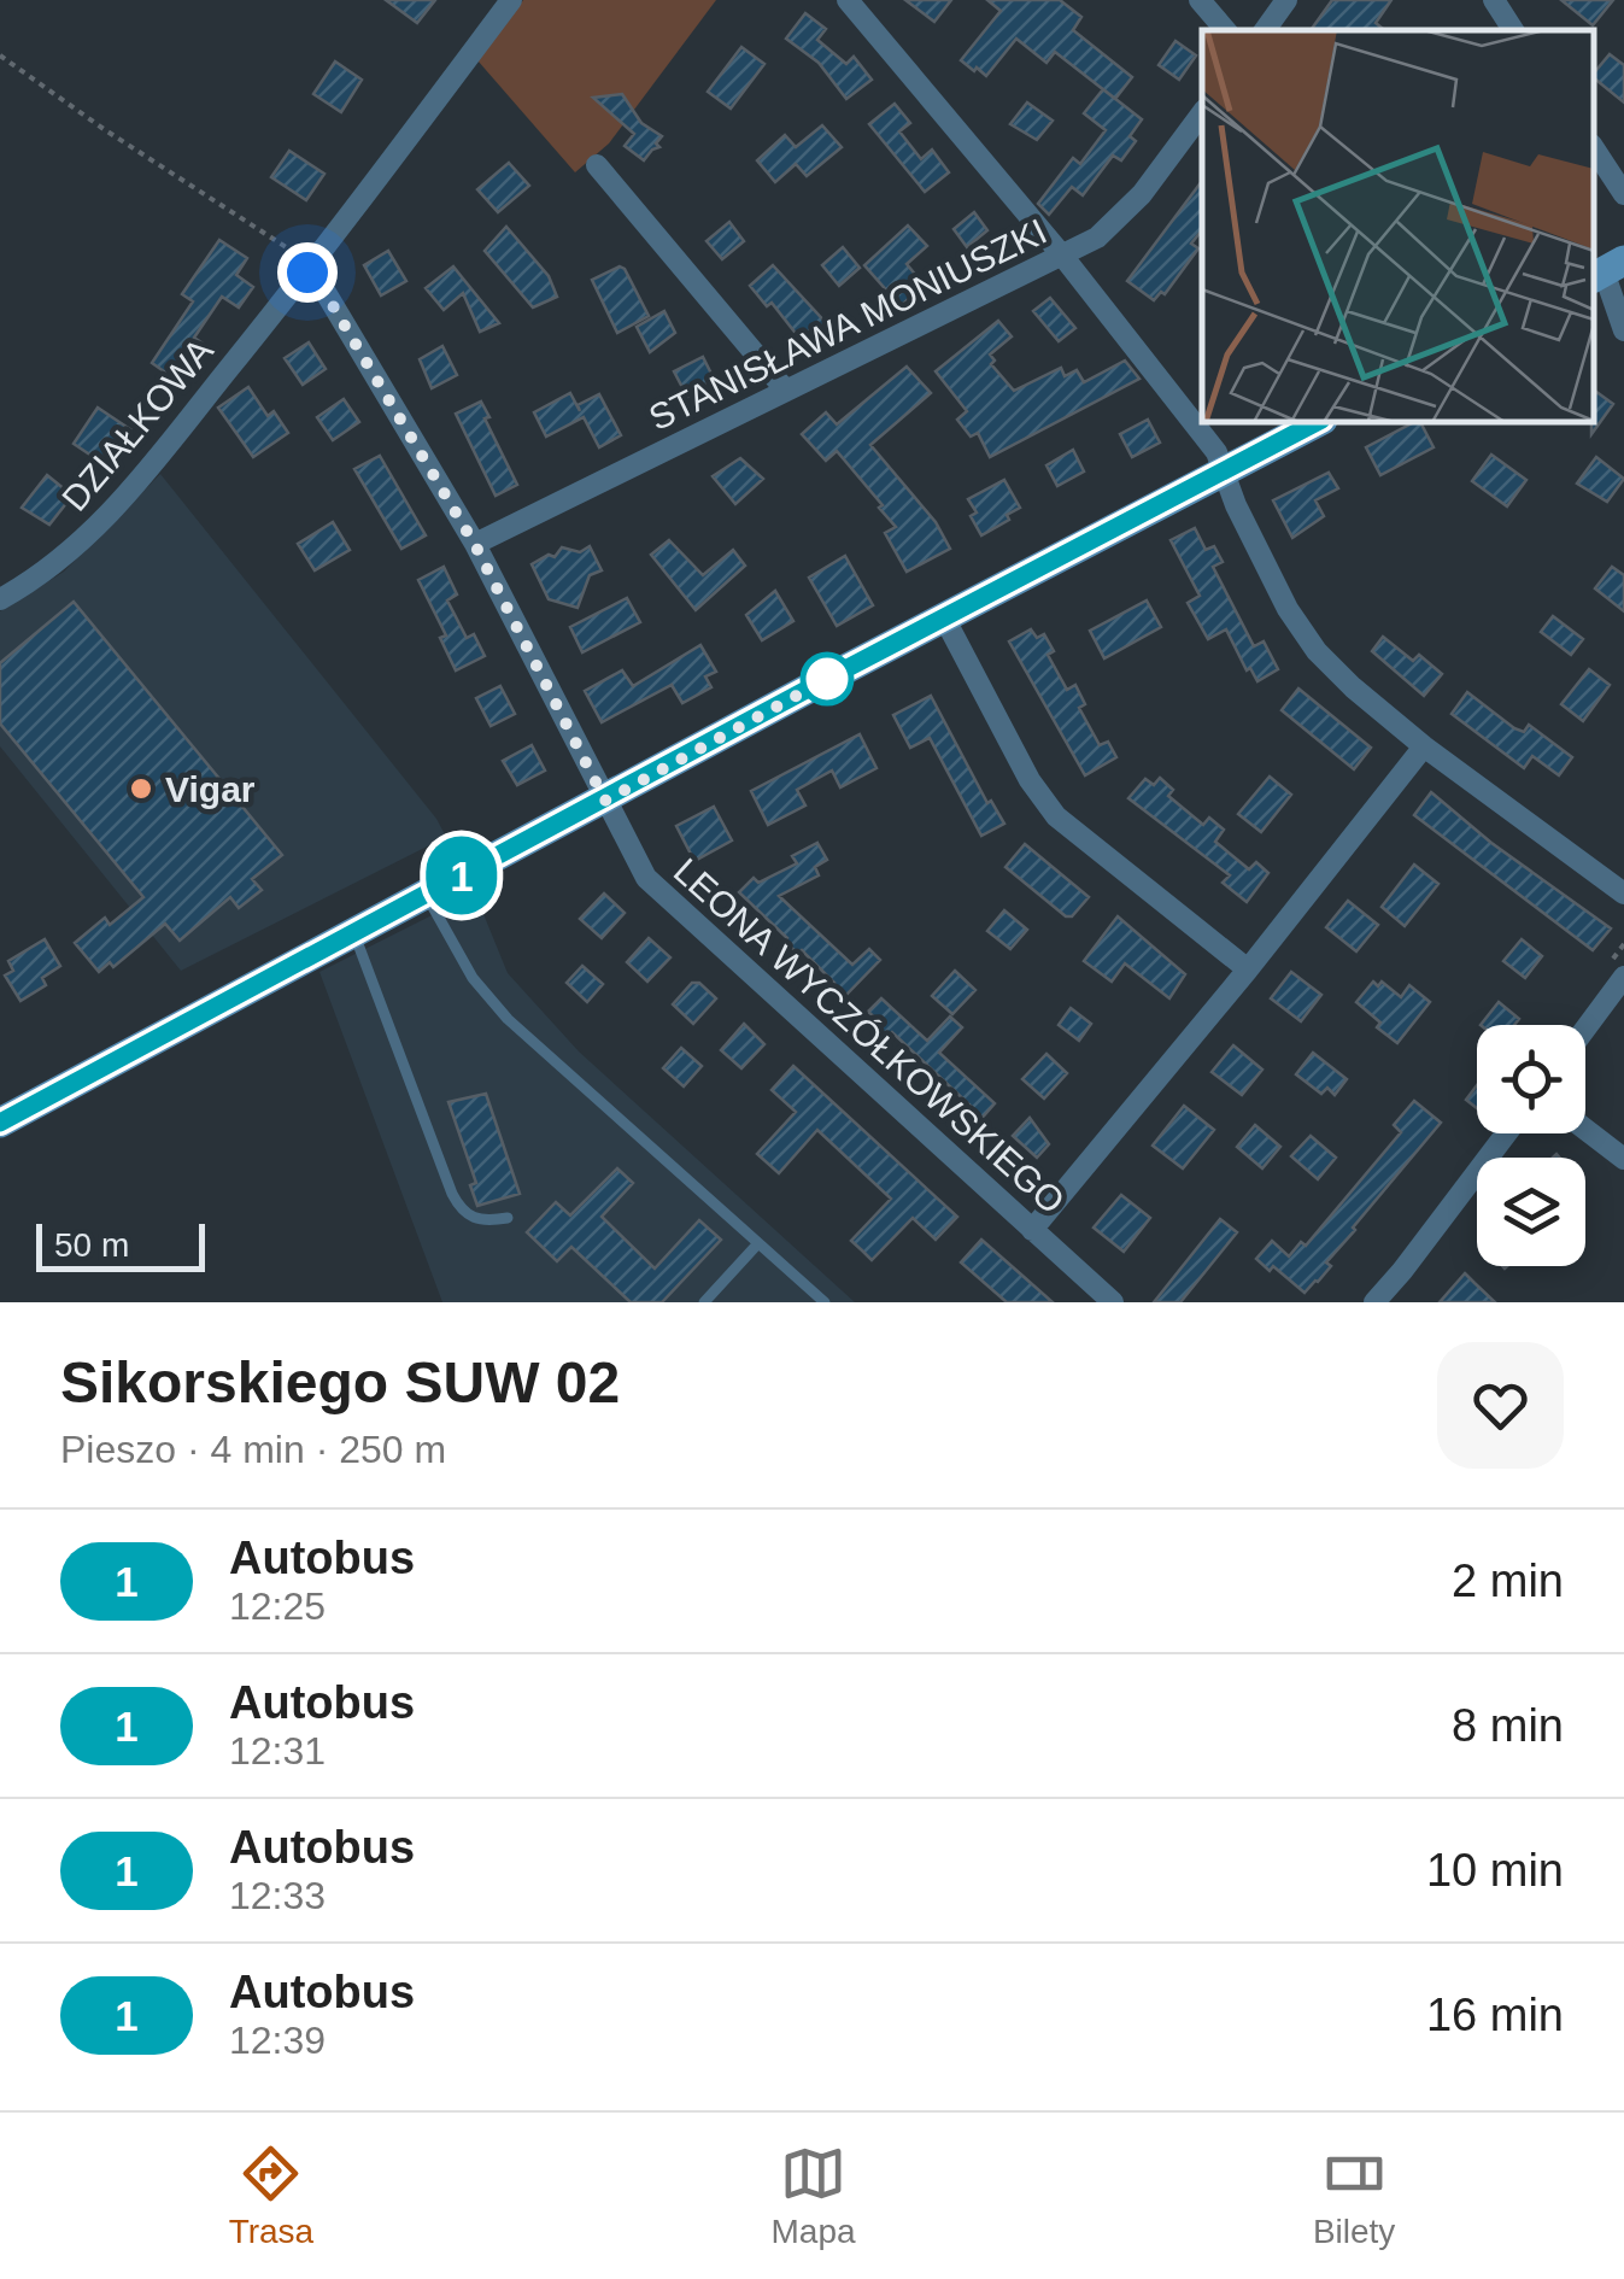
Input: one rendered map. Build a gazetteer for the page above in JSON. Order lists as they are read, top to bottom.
{
  "streets": {
    "street": ["STANISŁAWA MONIUSZKI", "DZIAŁKOWA", "LEONA WYCZÓŁKOWSKIEGO"]
  },
  "crossings": [
    ["STANISŁAWA MONIUSZKI", "LEONA WYCZÓŁKOWSKIEGO"],
    ["DZIAŁKOWA", "LEONA WYCZÓŁKOWSKIEGO"]
  ],
  "places": ["Vigar"],
  "lines": ["bus line 1"],
  "scale_bar": "50 m",
  "page": {
    "on_map": "1",
    "scale": "50 m",
    "heading": ["Sikorskiego SUW 02", "Pieszo · 4 min · 250 m"],
    "list": [
      {
        "mark": "1",
        "name": "Autobus",
        "note": "12:25",
        "value": "2 min"
      },
      {
        "mark": "1",
        "name": "Autobus",
        "note": "12:31",
        "value": "8 min"
      },
      {
        "mark": "1",
        "name": "Autobus",
        "note": "12:33",
        "value": "10 min"
      },
      {
        "mark": "1",
        "name": "Autobus",
        "note": "12:39",
        "value": "16 min"
      }
    ],
    "tabs": ["Trasa", "Mapa", "Bilety"]
  }
}
